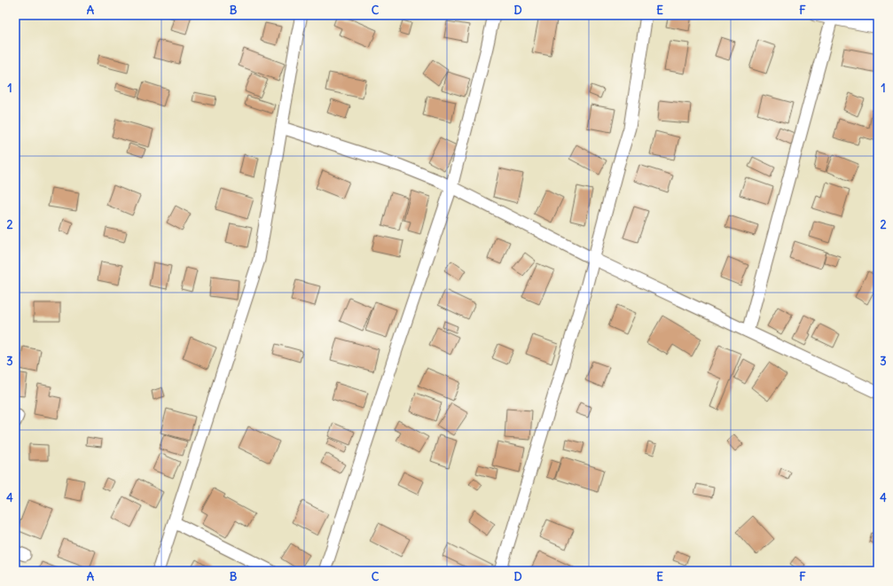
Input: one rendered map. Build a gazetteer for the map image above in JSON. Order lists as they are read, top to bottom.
{
  "grid": {
    "columns": [
      "A",
      "B",
      "C",
      "D",
      "E",
      "F"
    ],
    "rows": [
      "1",
      "2",
      "3",
      "4"
    ]
  }
}
